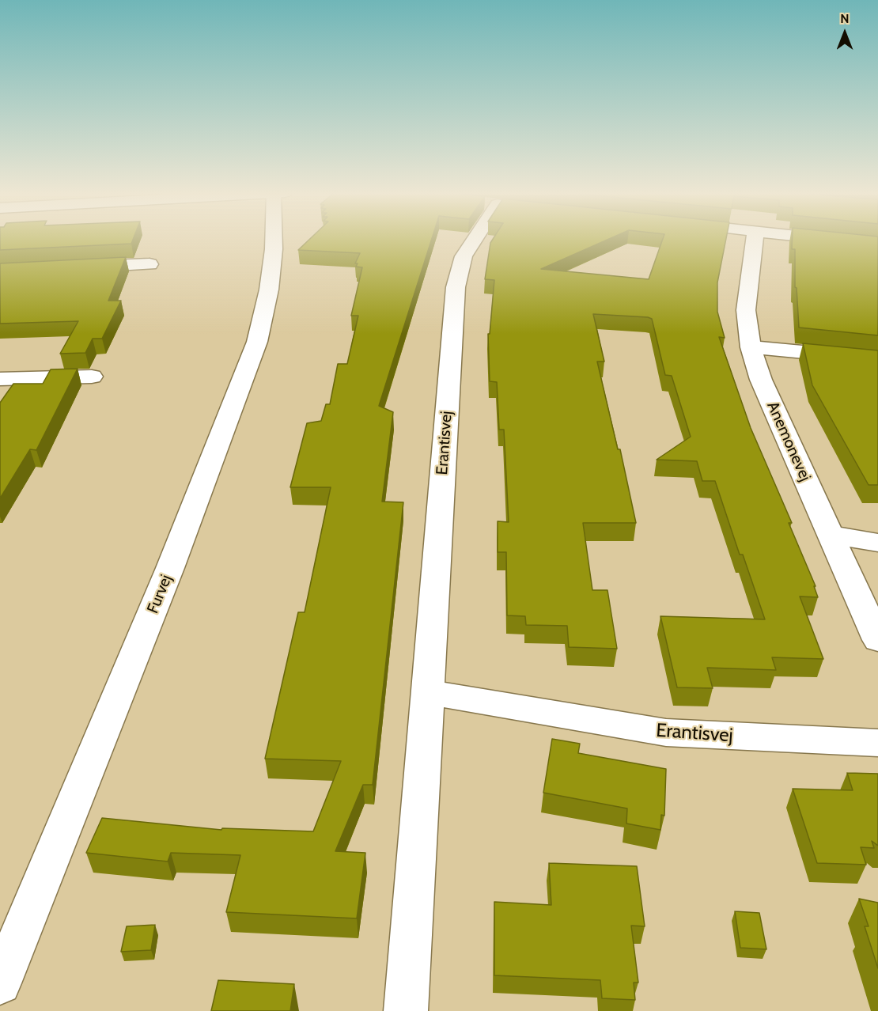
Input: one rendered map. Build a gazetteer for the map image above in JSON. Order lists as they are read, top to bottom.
{
  "streets": {
    "street": ["Anemonevej", "Erantisvej", "Furvej"]
  },
  "north": "top"
}
